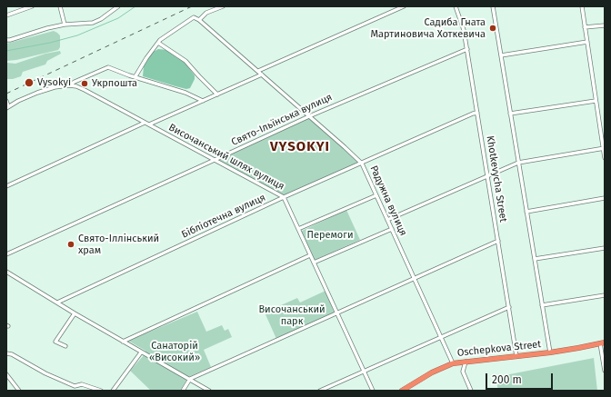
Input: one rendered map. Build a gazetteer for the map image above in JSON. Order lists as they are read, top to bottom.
{
  "streets": {
    "highway": ["Oschepkova Street"],
    "street": [
      "Свято-Ільїнська вулиця",
      "Височанський шлях вулиця",
      "Khotkevycha Street",
      "Радужна вулиця",
      "Бібліотечна вулиця"
    ]
  },
  "crossings": [
    ["Свято-Ільїнська вулиця", "Височанський шлях вулиця"],
    ["Свято-Ільїнська вулиця", "Khotkevycha Street"],
    ["Свято-Ільїнська вулиця", "Радужна вулиця"],
    ["Височанський шлях вулиця", "Бібліотечна вулиця"],
    ["Khotkevycha Street", "Бібліотечна вулиця"],
    ["Khotkevycha Street", "Oschepkova Street"],
    ["Радужна вулиця", "Бібліотечна вулиця"],
    ["Радужна вулиця", "Oschepkova Street"]
  ],
  "districts": ["VYSOKYI"],
  "parks": ["Перемоги", "Височанський парк", "Санаторій «Високий»"],
  "places": [
    "Садиба Гната Мартиновича Хоткевича",
    "Vysokyi",
    "Укрпошта",
    "Свято-Іллінський храм"
  ],
  "scale_bar": "200 m"
}
